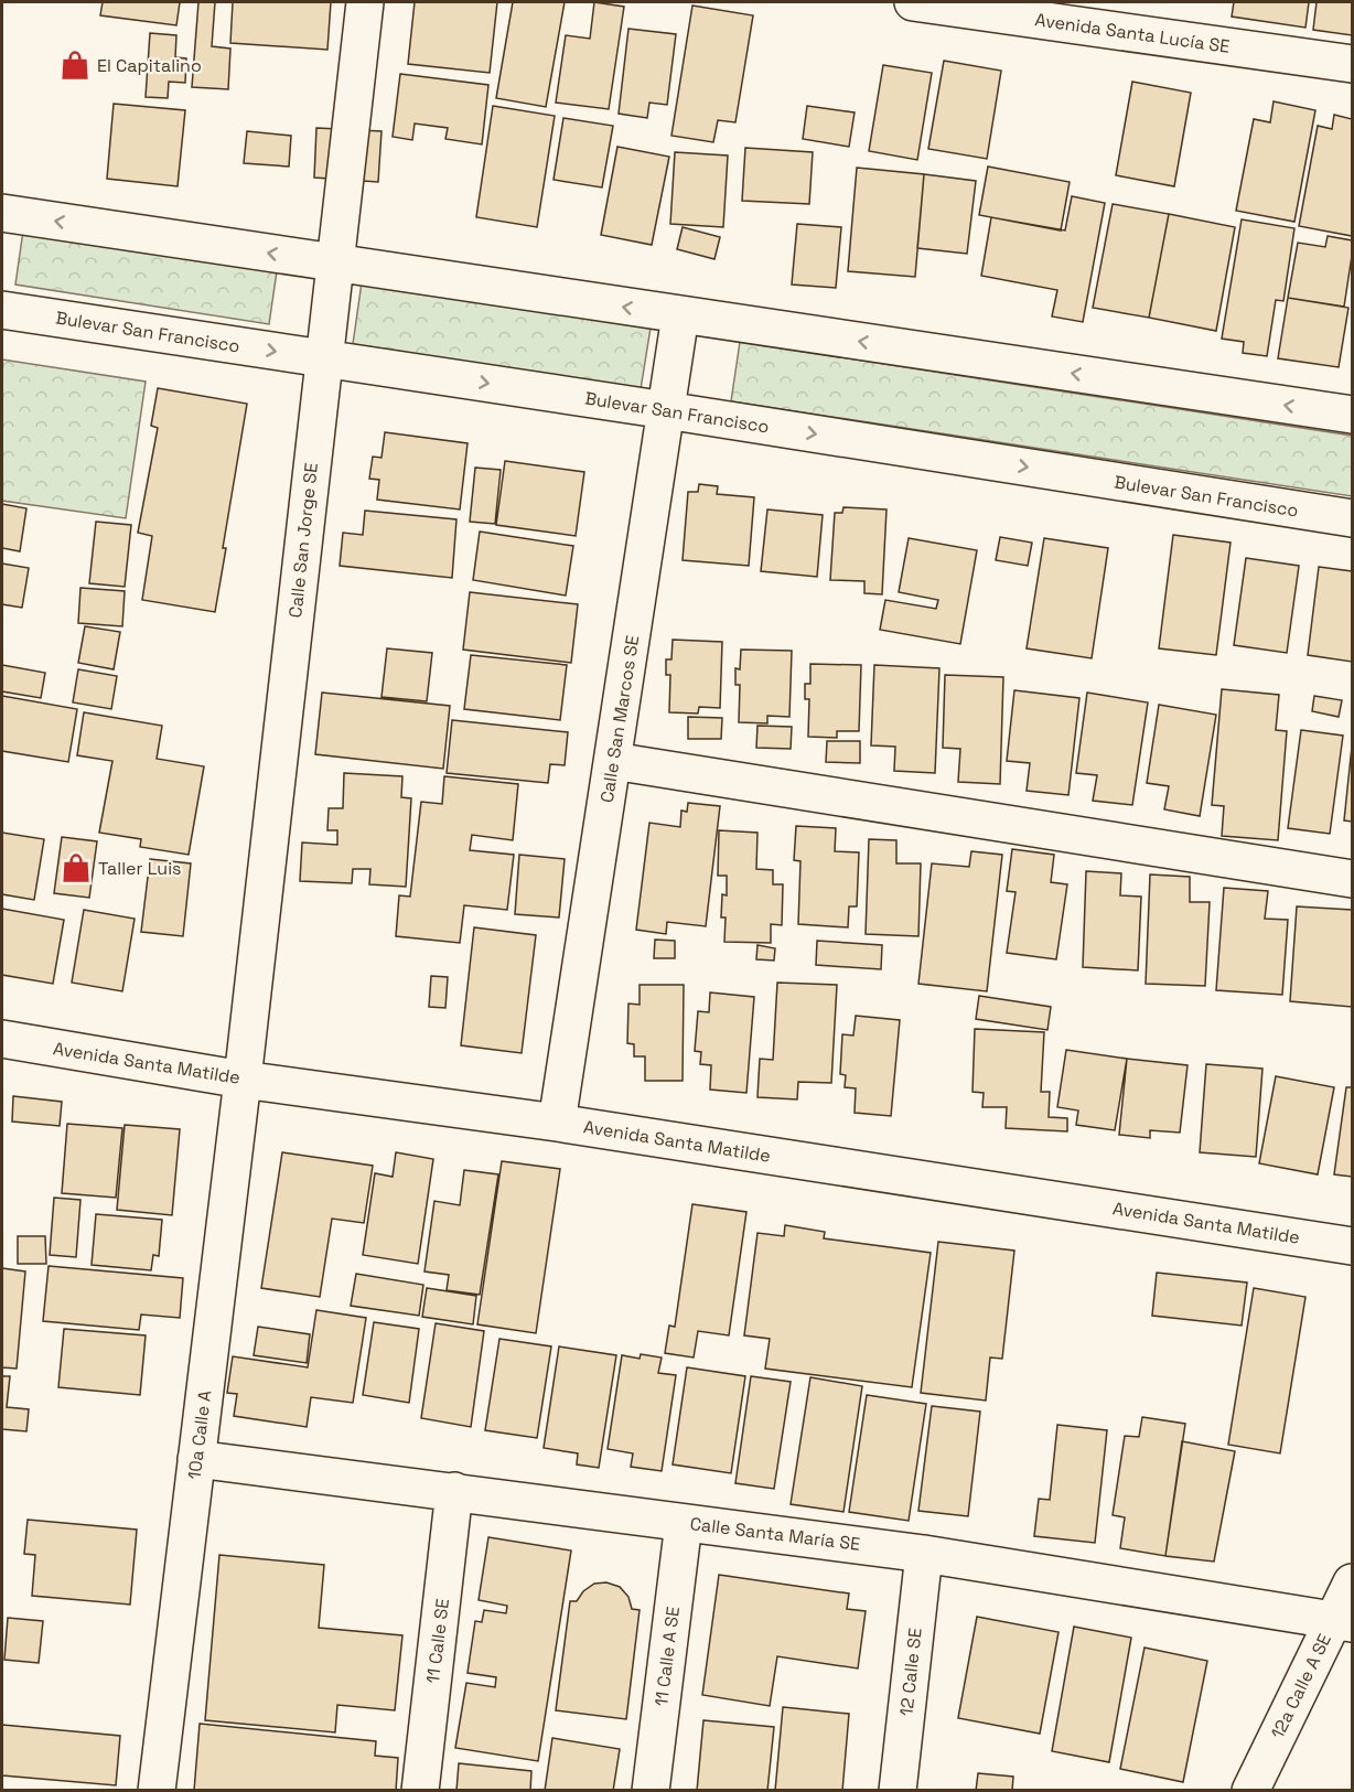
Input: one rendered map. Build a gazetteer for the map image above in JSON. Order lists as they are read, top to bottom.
{
  "streets": {
    "street": [
      "Avenida Santa Lucía SE",
      "Bulevar San Francisco",
      "Calle San Jorge SE",
      "Calle San Marcos SE",
      "Avenida Santa Matilde",
      "10a Calle A",
      "Calle Santa María SE",
      "11 Calle SE",
      "11 Calle A SE",
      "12 Calle SE",
      "12a Calle A SE"
    ]
  },
  "crossings": [
    ["Bulevar San Francisco", "Calle San Jorge SE"],
    ["Bulevar San Francisco", "Calle San Marcos SE"],
    ["Calle San Jorge SE", "Avenida Santa Matilde"],
    ["Calle San Jorge SE", "10a Calle A"],
    ["Calle San Marcos SE", "Avenida Santa Matilde"],
    ["Avenida Santa Matilde", "10a Calle A"],
    ["10a Calle A", "Calle Santa María SE"],
    ["Calle Santa María SE", "11 Calle SE"],
    ["Calle Santa María SE", "11 Calle A SE"],
    ["Calle Santa María SE", "12 Calle SE"],
    ["Calle Santa María SE", "12a Calle A SE"]
  ],
  "places": {
    "shop": ["El Capitalino", "Taller Luis"]
  }
}
